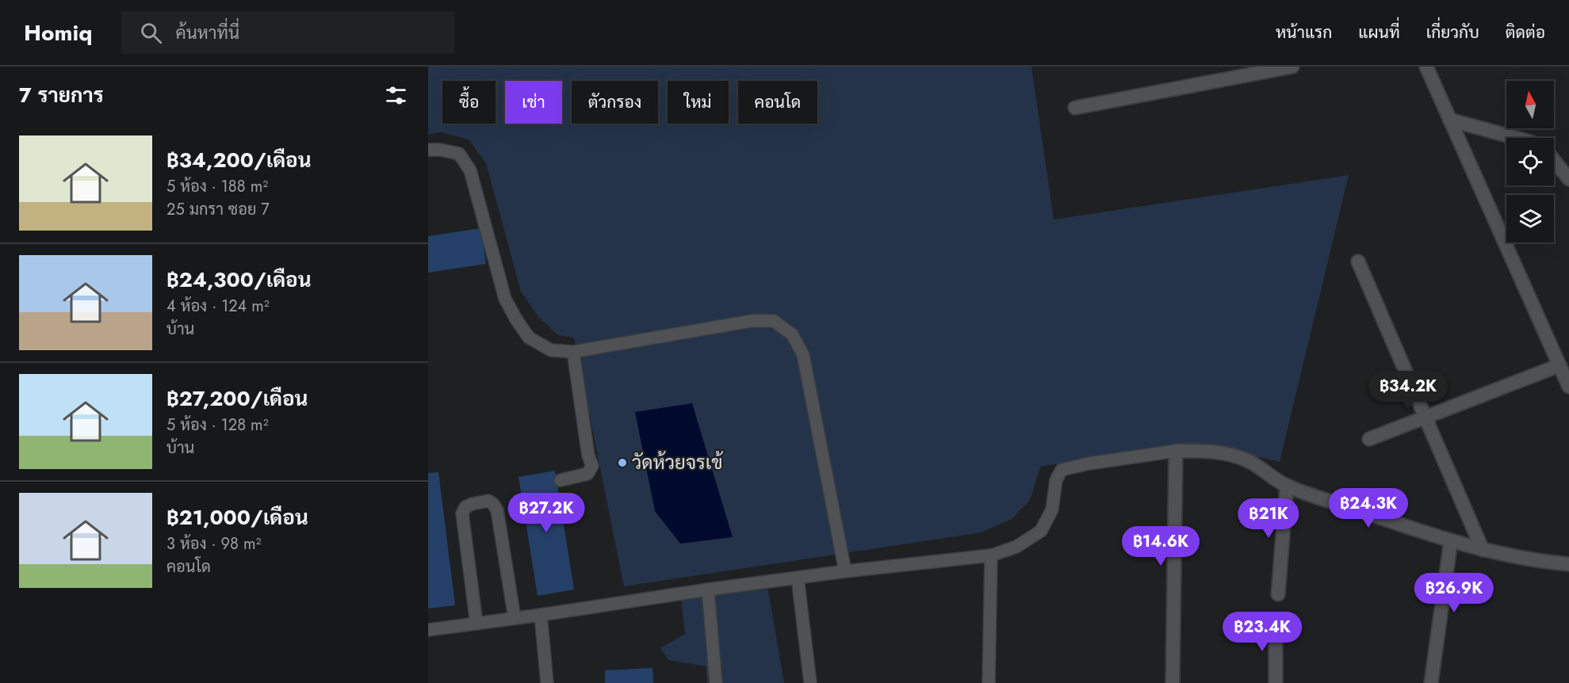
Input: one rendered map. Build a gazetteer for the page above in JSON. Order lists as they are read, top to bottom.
{
  "places": ["วัดห้วยจรเข้"],
  "north": "top",
  "page": {
    "header": "Homiq",
    "search": "ค้นหาที่นี่",
    "nav": [
      "หน้าแรก",
      "แผนที่",
      "เกี่ยวกับ",
      "ติดต่อ"
    ],
    "heading": "7 รายการ",
    "chip": [
      "ซื้อ",
      "เช่า",
      "ตัวกรอง",
      "ใหม่",
      "คอนโด"
    ],
    "list": [
      {
        "name": "฿34,200/เดือน",
        "note": "5 ห้อง · 188 m² · 25 มกรา ซอย 7"
      },
      {
        "name": "฿24,300/เดือน",
        "note": "4 ห้อง · 124 m² · บ้าน"
      },
      {
        "name": "฿27,200/เดือน",
        "note": "5 ห้อง · 128 m² · บ้าน"
      },
      {
        "name": "฿21,000/เดือน",
        "note": "3 ห้อง · 98 m² · คอนโด"
      }
    ],
    "price": [
      "฿34.2K",
      "฿24.3K",
      "฿27.2K",
      "฿21K",
      "฿14.6K",
      "฿26.9K",
      "฿23.4K"
    ]
  }
}
